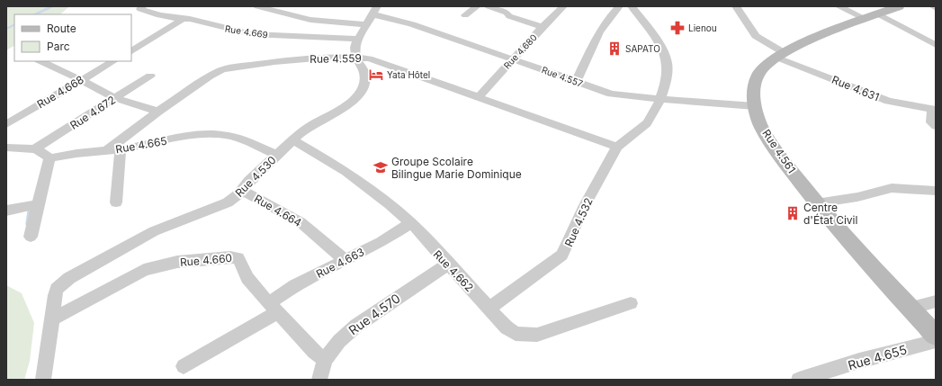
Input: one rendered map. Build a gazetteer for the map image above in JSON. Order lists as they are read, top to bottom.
{
  "streets": {
    "main road": ["Rue 4.561"],
    "street": [
      "Rue 4.669",
      "Rue 4.680",
      "Rue 4.559",
      "Rue 4.557",
      "Rue 4.631",
      "Rue 4.668",
      "Rue 4.672",
      "Rue 4.665",
      "Rue 4.530",
      "Rue 4.664",
      "Rue 4.532",
      "Rue 4.660",
      "Rue 4.663",
      "Rue 4.662",
      "Rue 4.570",
      "Rue 4.655"
    ]
  },
  "crossings": [
    ["Rue 4.680", "Rue 4.559"],
    ["Rue 4.680", "Rue 4.557"],
    ["Rue 4.559", "Rue 4.665"],
    ["Rue 4.559", "Rue 4.530"],
    ["Rue 4.559", "Rue 4.532"],
    ["Rue 4.557", "Rue 4.561"],
    ["Rue 4.631", "Rue 4.561"],
    ["Rue 4.665", "Rue 4.530"],
    ["Rue 4.530", "Rue 4.664"],
    ["Rue 4.530", "Rue 4.660"],
    ["Rue 4.530", "Rue 4.662"],
    ["Rue 4.664", "Rue 4.663"],
    ["Rue 4.532", "Rue 4.662"],
    ["Rue 4.660", "Rue 4.663"],
    ["Rue 4.660", "Rue 4.570"],
    ["Rue 4.663", "Rue 4.662"],
    ["Rue 4.662", "Rue 4.570"]
  ],
  "places": {
    "pharmacy": ["Lienou"],
    "building": ["SAPATO", "Centre d'État Civil"],
    "hotel": ["Yata Hôtel"],
    "school or university": ["Groupe Scolaire Bilingue Marie Dominique"]
  },
  "legend": ["Route", "Parc"]
}
